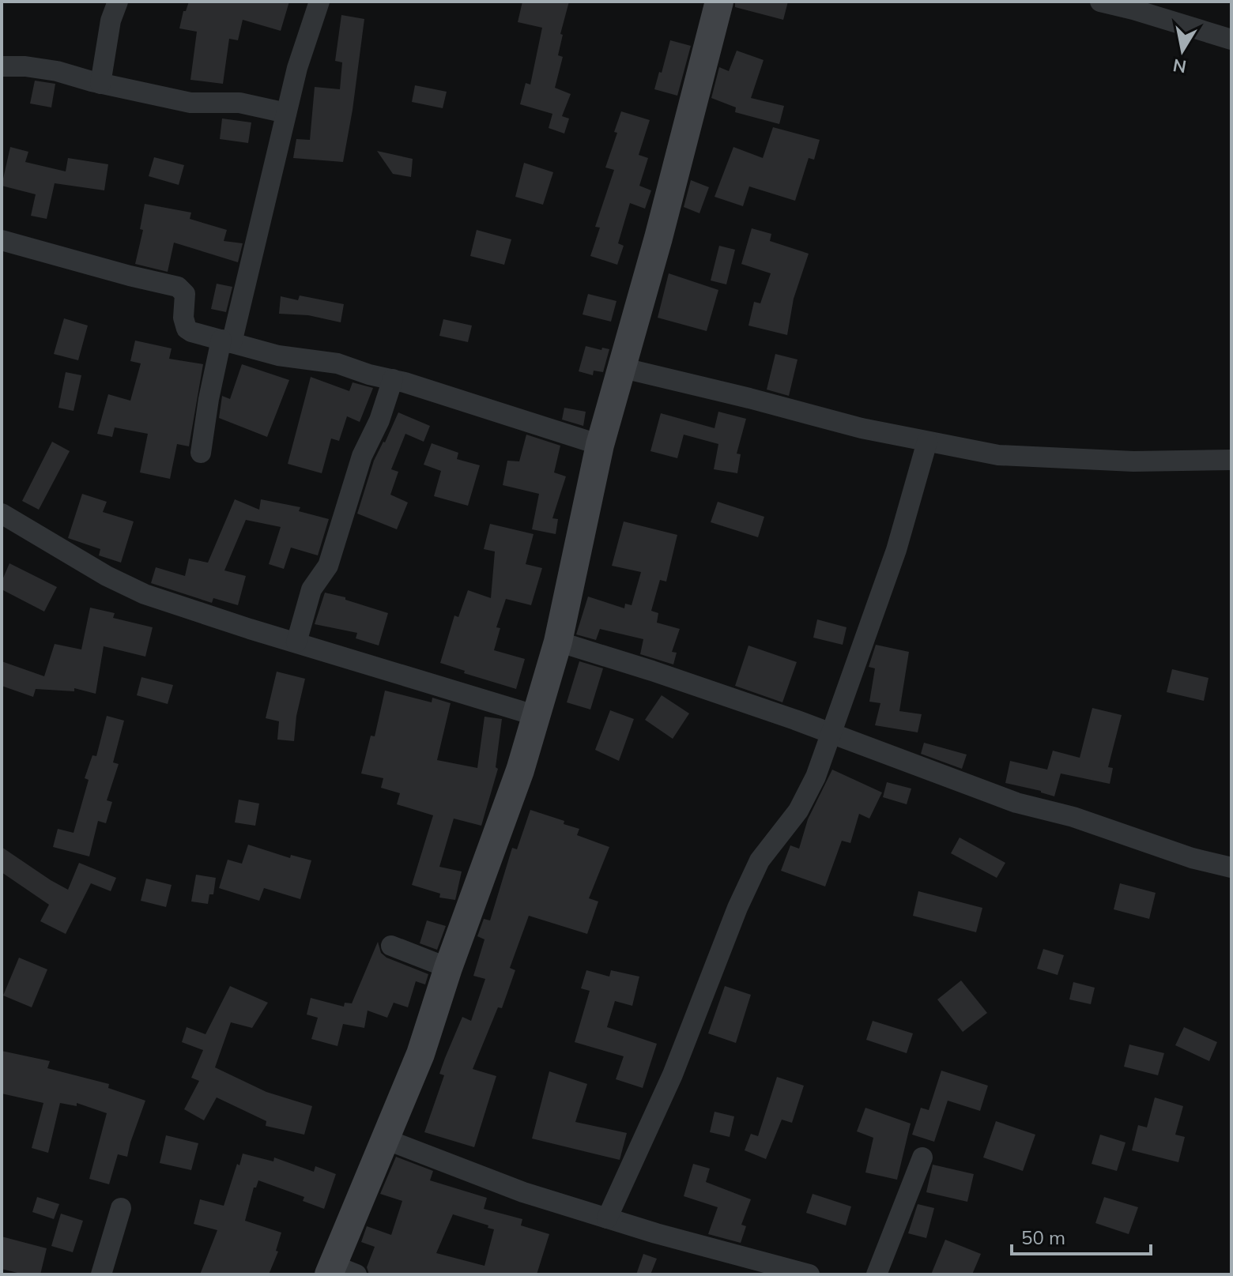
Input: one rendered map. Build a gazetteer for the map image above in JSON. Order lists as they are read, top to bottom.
{
  "scale_bar": "50 m",
  "north": "bottom"
}
